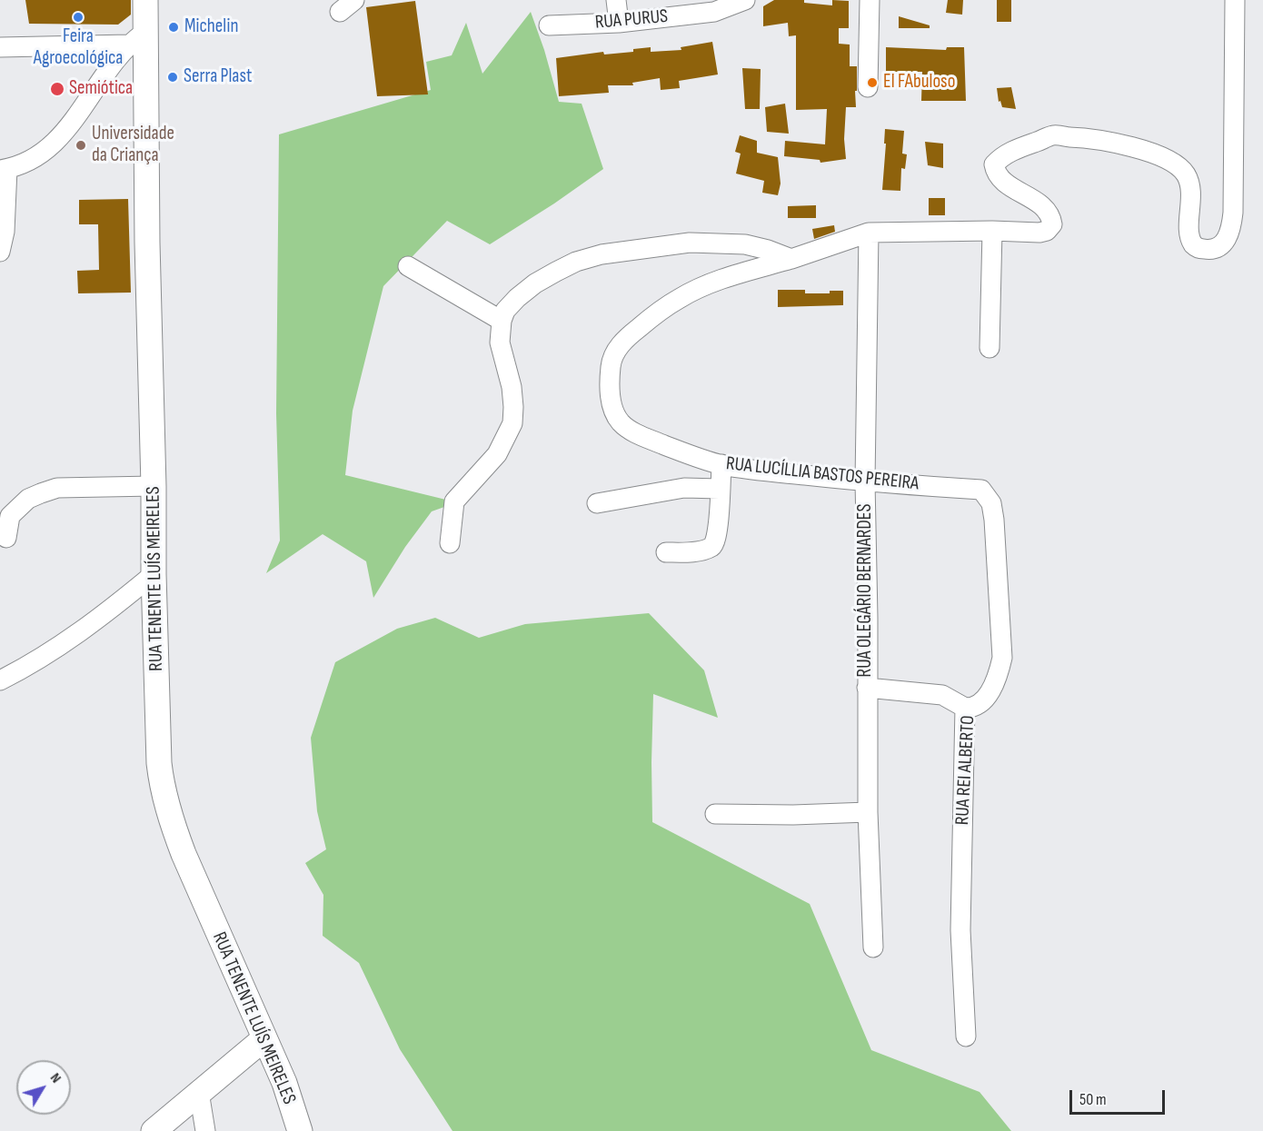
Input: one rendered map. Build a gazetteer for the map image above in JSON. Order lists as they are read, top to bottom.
{
  "streets": {
    "main road": ["RUA TENENTE LUÍS MEIRELES"],
    "street": [
      "RUA PURUS",
      "RUA LUCÍLLIA BASTOS PEREIRA",
      "RUA OLEGÁRIO BERNARDES",
      "RUA REI ALBERTO"
    ]
  },
  "crossings": [
    ["RUA LUCÍLLIA BASTOS PEREIRA", "RUA OLEGÁRIO BERNARDES"],
    ["RUA LUCÍLLIA BASTOS PEREIRA", "RUA REI ALBERTO"]
  ],
  "places": [
    "Feira Agroecológica",
    "Michelin",
    "Serra Plast",
    "El FAbuloso",
    "Semiótica",
    "Universidade da Criança"
  ],
  "scale_bar": "50 m",
  "north": "top right"
}
